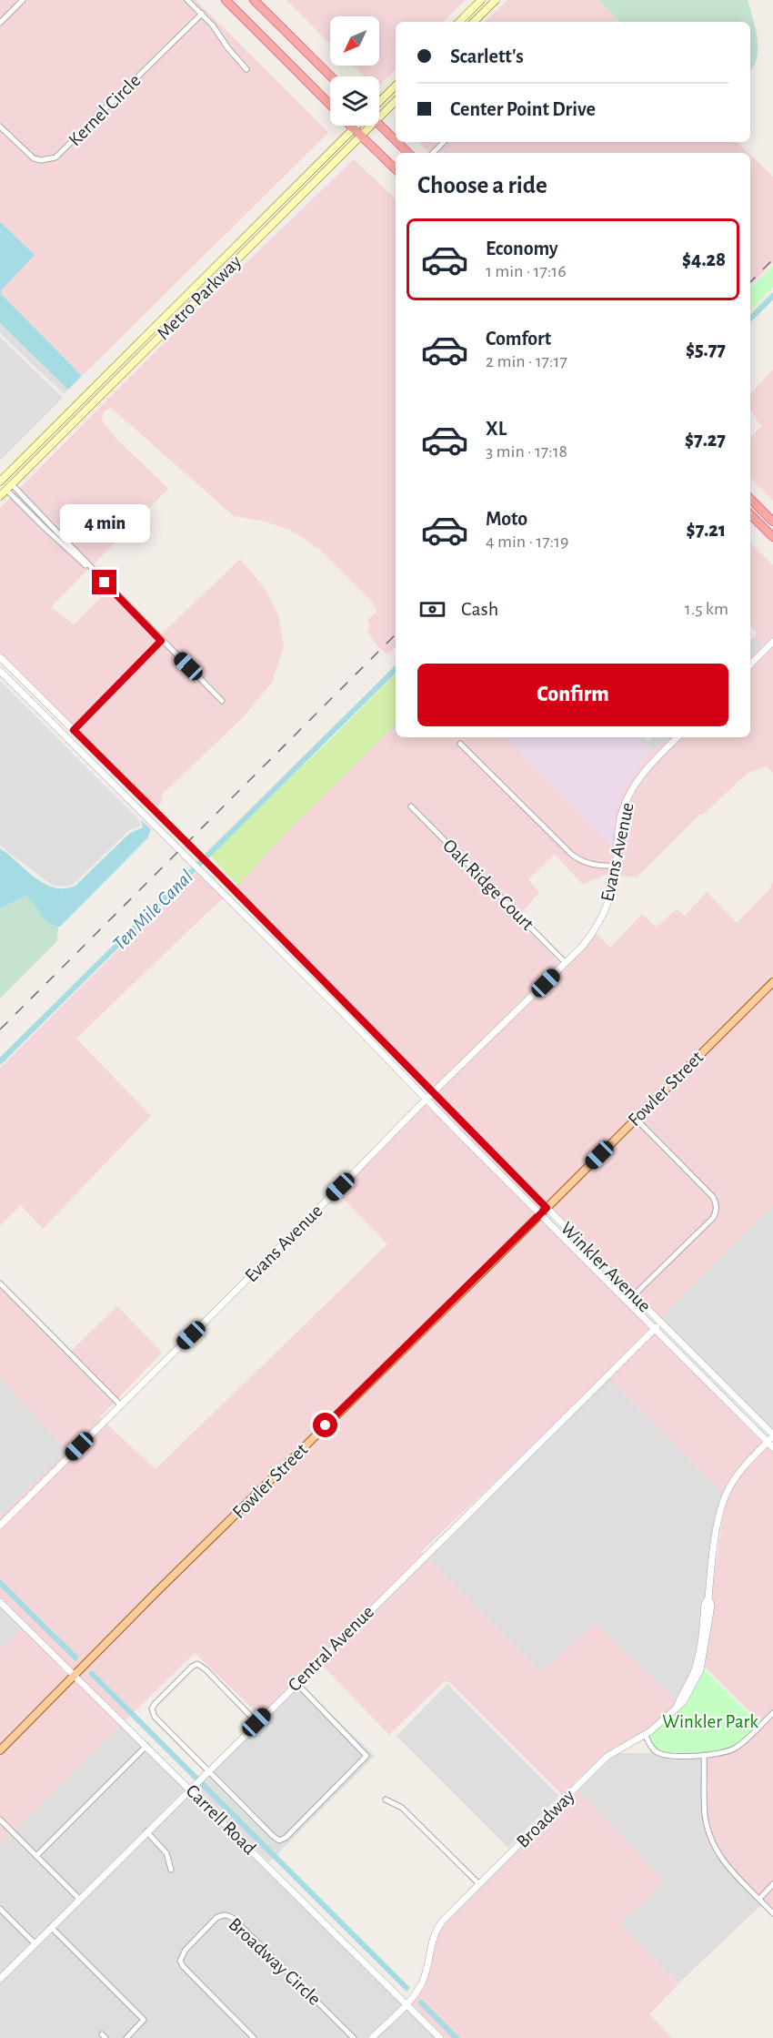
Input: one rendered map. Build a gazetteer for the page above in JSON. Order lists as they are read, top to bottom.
{
  "streets": {
    "main road": ["Metro Parkway", "Fowler Street"],
    "street": [
      "Kernel Circle",
      "Evans Avenue",
      "Oak Ridge Court",
      "Winkler Avenue",
      "Central Avenue",
      "Broadway",
      "Carrell Road",
      "Broadway Circle"
    ]
  },
  "crossings": [
    ["Evans Avenue", "Oak Ridge Court"],
    ["Evans Avenue", "Winkler Avenue"],
    ["Fowler Street", "Winkler Avenue"],
    ["Fowler Street", "Carrell Road"],
    ["Winkler Avenue", "Central Avenue"],
    ["Winkler Avenue", "Broadway"],
    ["Central Avenue", "Carrell Road"],
    ["Broadway", "Carrell Road"]
  ],
  "water": ["Ten Mile Canal"],
  "parks": ["Winkler Park"],
  "north": "bottom left",
  "page": {
    "banner": ["Scarlett's", "Center Point Drive"],
    "heading": "Choose a ride",
    "list": [
      {
        "name": "Economy",
        "note": "1 min · 17:16",
        "value": "$4.28"
      },
      {
        "name": "Comfort",
        "note": "2 min · 17:17",
        "value": "$5.77"
      },
      {
        "name": "XL",
        "note": "3 min · 17:18",
        "value": "$7.27"
      },
      {
        "name": "Moto",
        "note": "4 min · 17:19",
        "value": "$7.21"
      }
    ],
    "bubble": "4 min",
    "pay": ["Cash", "1.5 km"],
    "buttons": "Confirm"
  }
}
